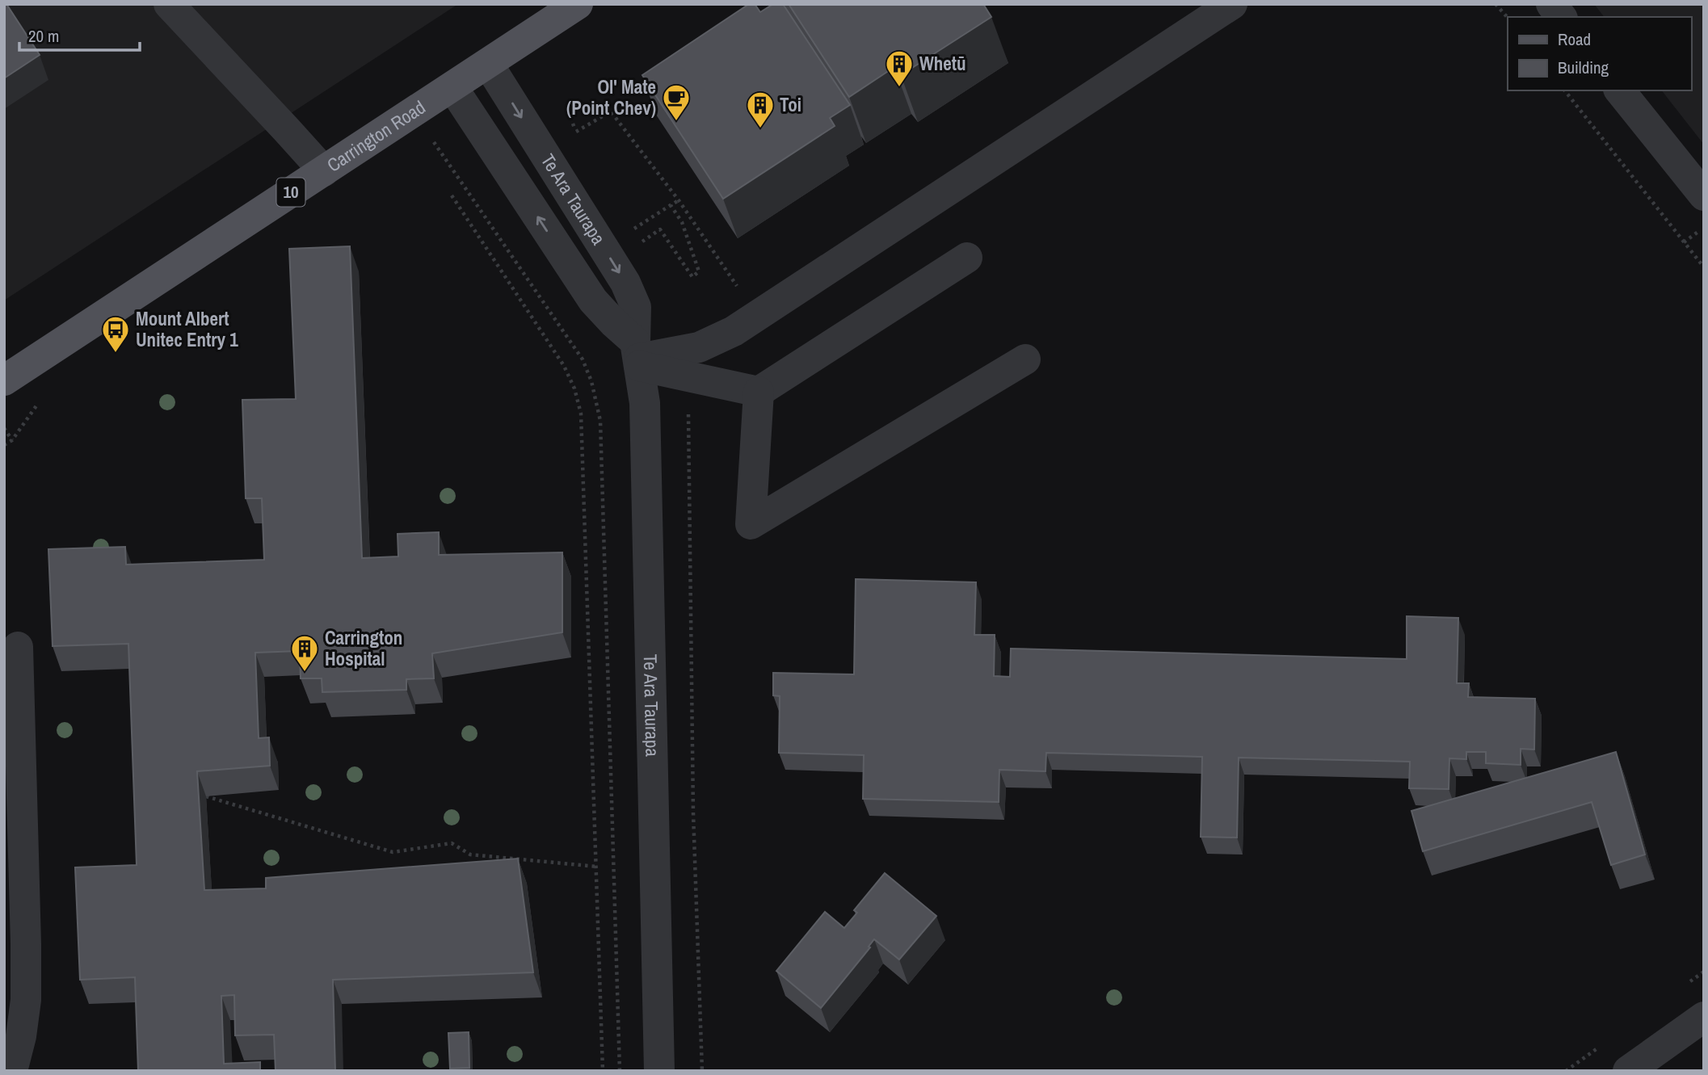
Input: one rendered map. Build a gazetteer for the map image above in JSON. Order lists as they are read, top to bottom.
{
  "streets": {
    "main road": ["Carrington Road", "10"],
    "street": ["Te Ara Taurapa"]
  },
  "crossings": [
    ["Carrington Road", "Te Ara Taurapa"]
  ],
  "places": {
    "building": ["Whetū", "Toi", "Carrington Hospital"],
    "cafe": ["Ol' Mate (Point Chev)"],
    "bus stop": ["Mount Albert Unitec Entry 1"]
  },
  "legend": ["Road", "Building"],
  "scale_bar": "20 m"
}
